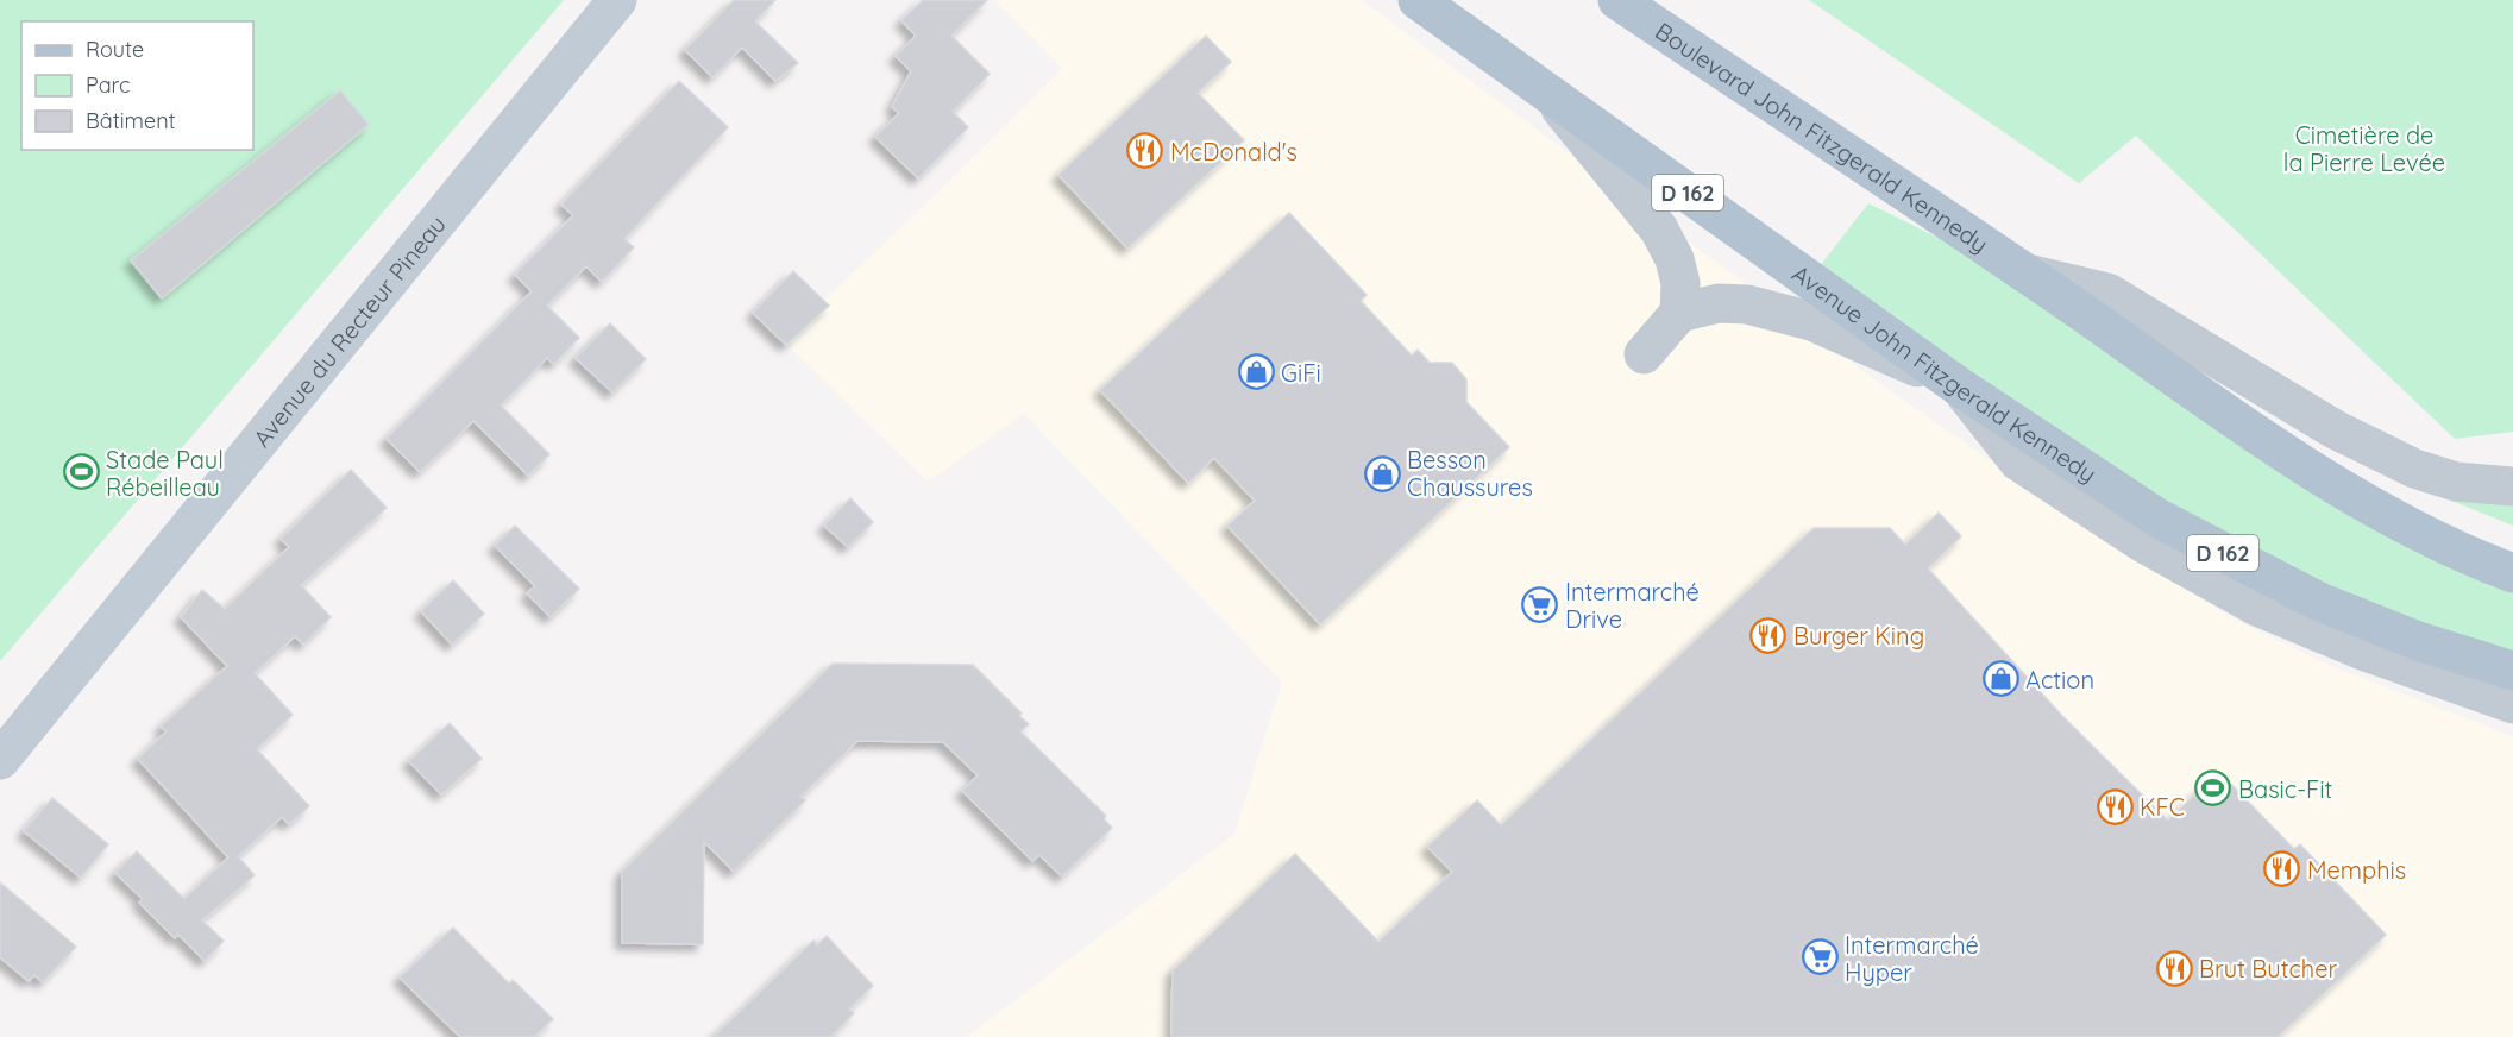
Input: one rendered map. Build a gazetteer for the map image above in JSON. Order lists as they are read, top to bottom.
{
  "streets": {
    "main road": [
      "Boulevard John Fitzgerald Kennedy",
      "D 162",
      "Avenue du Recteur Pineau",
      "Avenue John Fitzgerald Kennedy"
    ]
  },
  "parks": ["Cimetière de la Pierre Levée"],
  "places": {
    "restaurant": [
      "McDonald's",
      "Burger King",
      "KFC",
      "Memphis",
      "Brut Butcher"
    ],
    "shop": ["GiFi", "Besson Chaussures", "Action"],
    "sports": ["Stade Paul Rébeilleau", "Basic-Fit"],
    "supermarket": ["Intermarché Drive", "Intermarché Hyper"]
  },
  "legend": ["Route", "Parc", "Bâtiment"]
}
